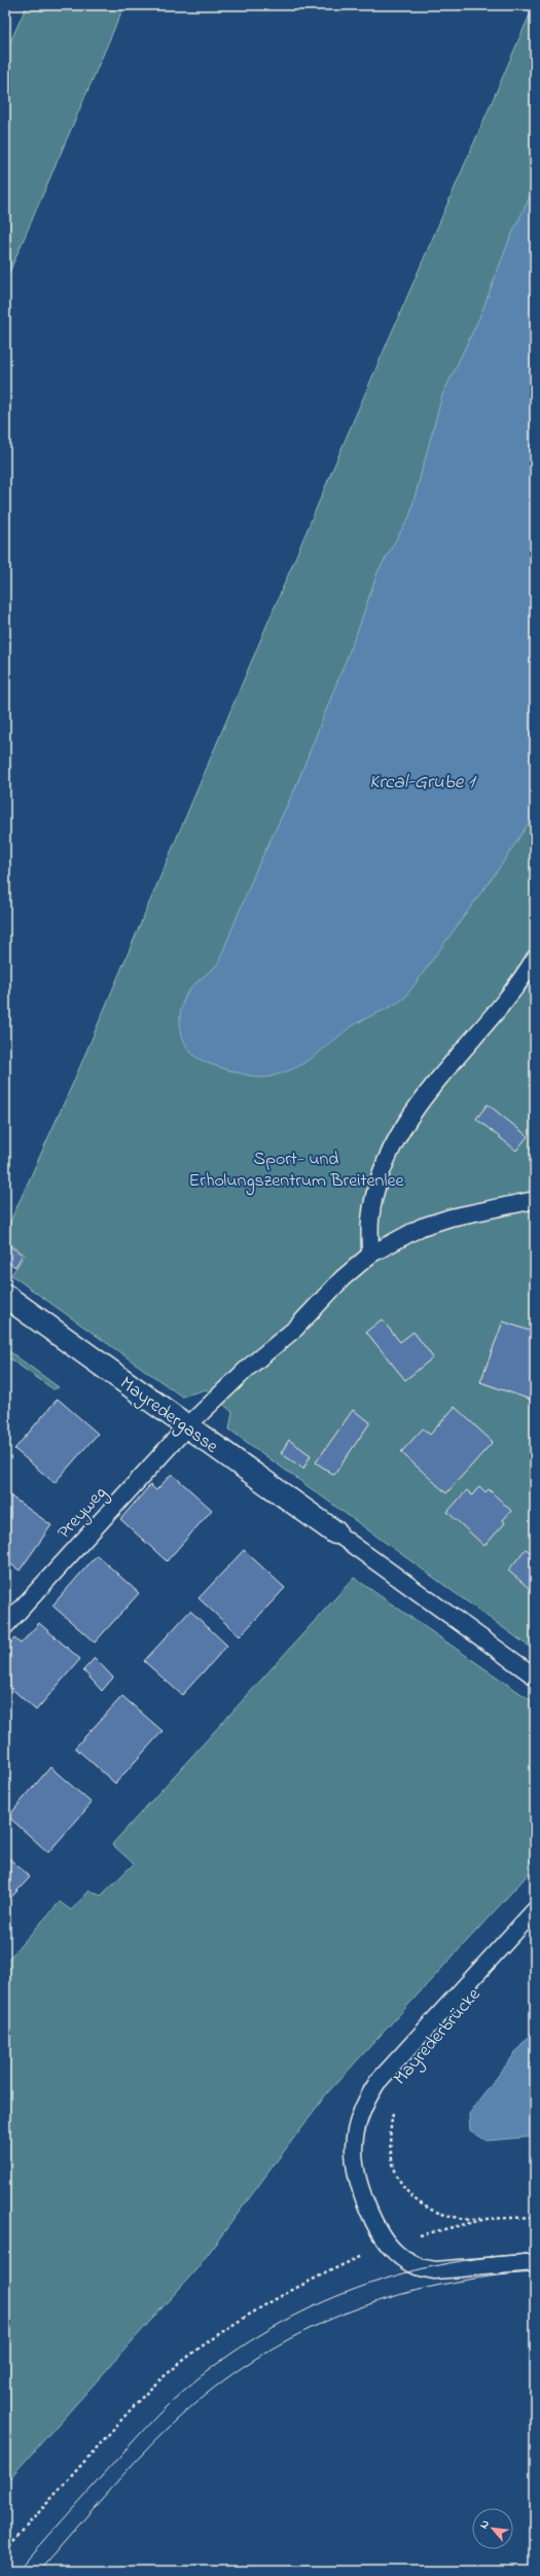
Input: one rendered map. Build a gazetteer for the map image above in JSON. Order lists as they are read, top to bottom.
{
  "streets": {
    "street": ["Mayredergasse"],
    "lane": ["Preyweg"],
    "path": ["Mayrederbrücke"]
  },
  "crossings": [
    ["Mayredergasse", "Preyweg"]
  ],
  "water": ["Krcal-Grube 1"],
  "parks": ["Sport- und Erholungszentrum Breitenlee"],
  "north": "top left"
}
